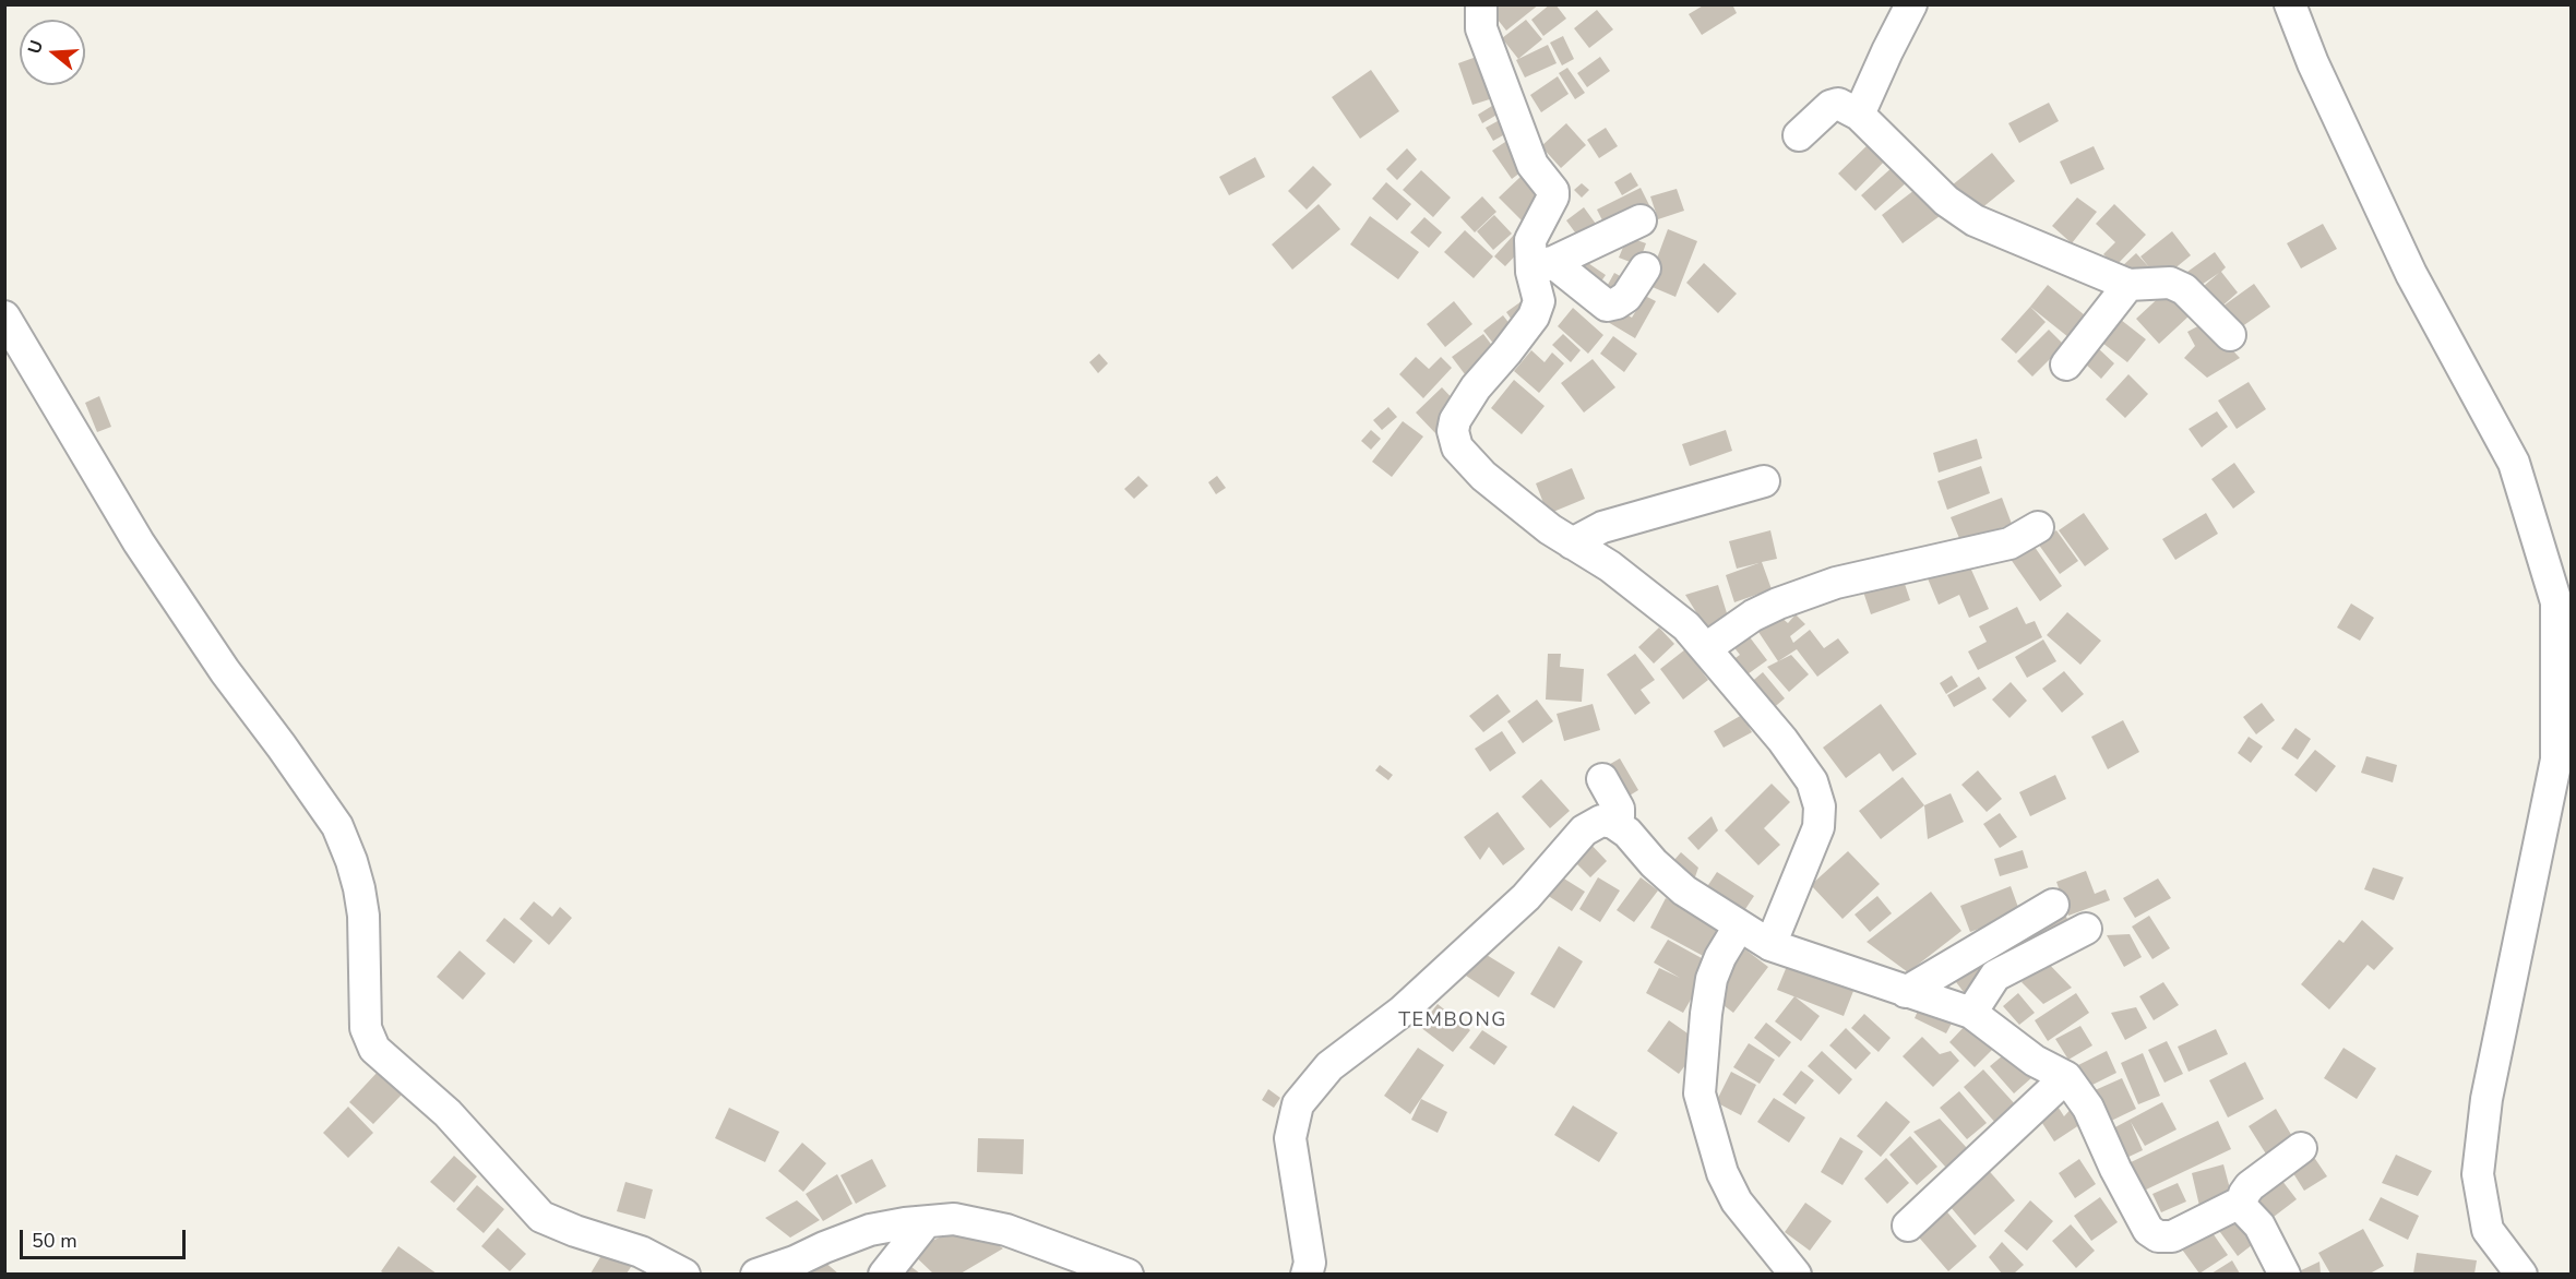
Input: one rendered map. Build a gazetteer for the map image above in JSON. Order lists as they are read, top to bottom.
{
  "districts": ["TEMBONG"],
  "scale_bar": "50 m",
  "north": "left"
}
